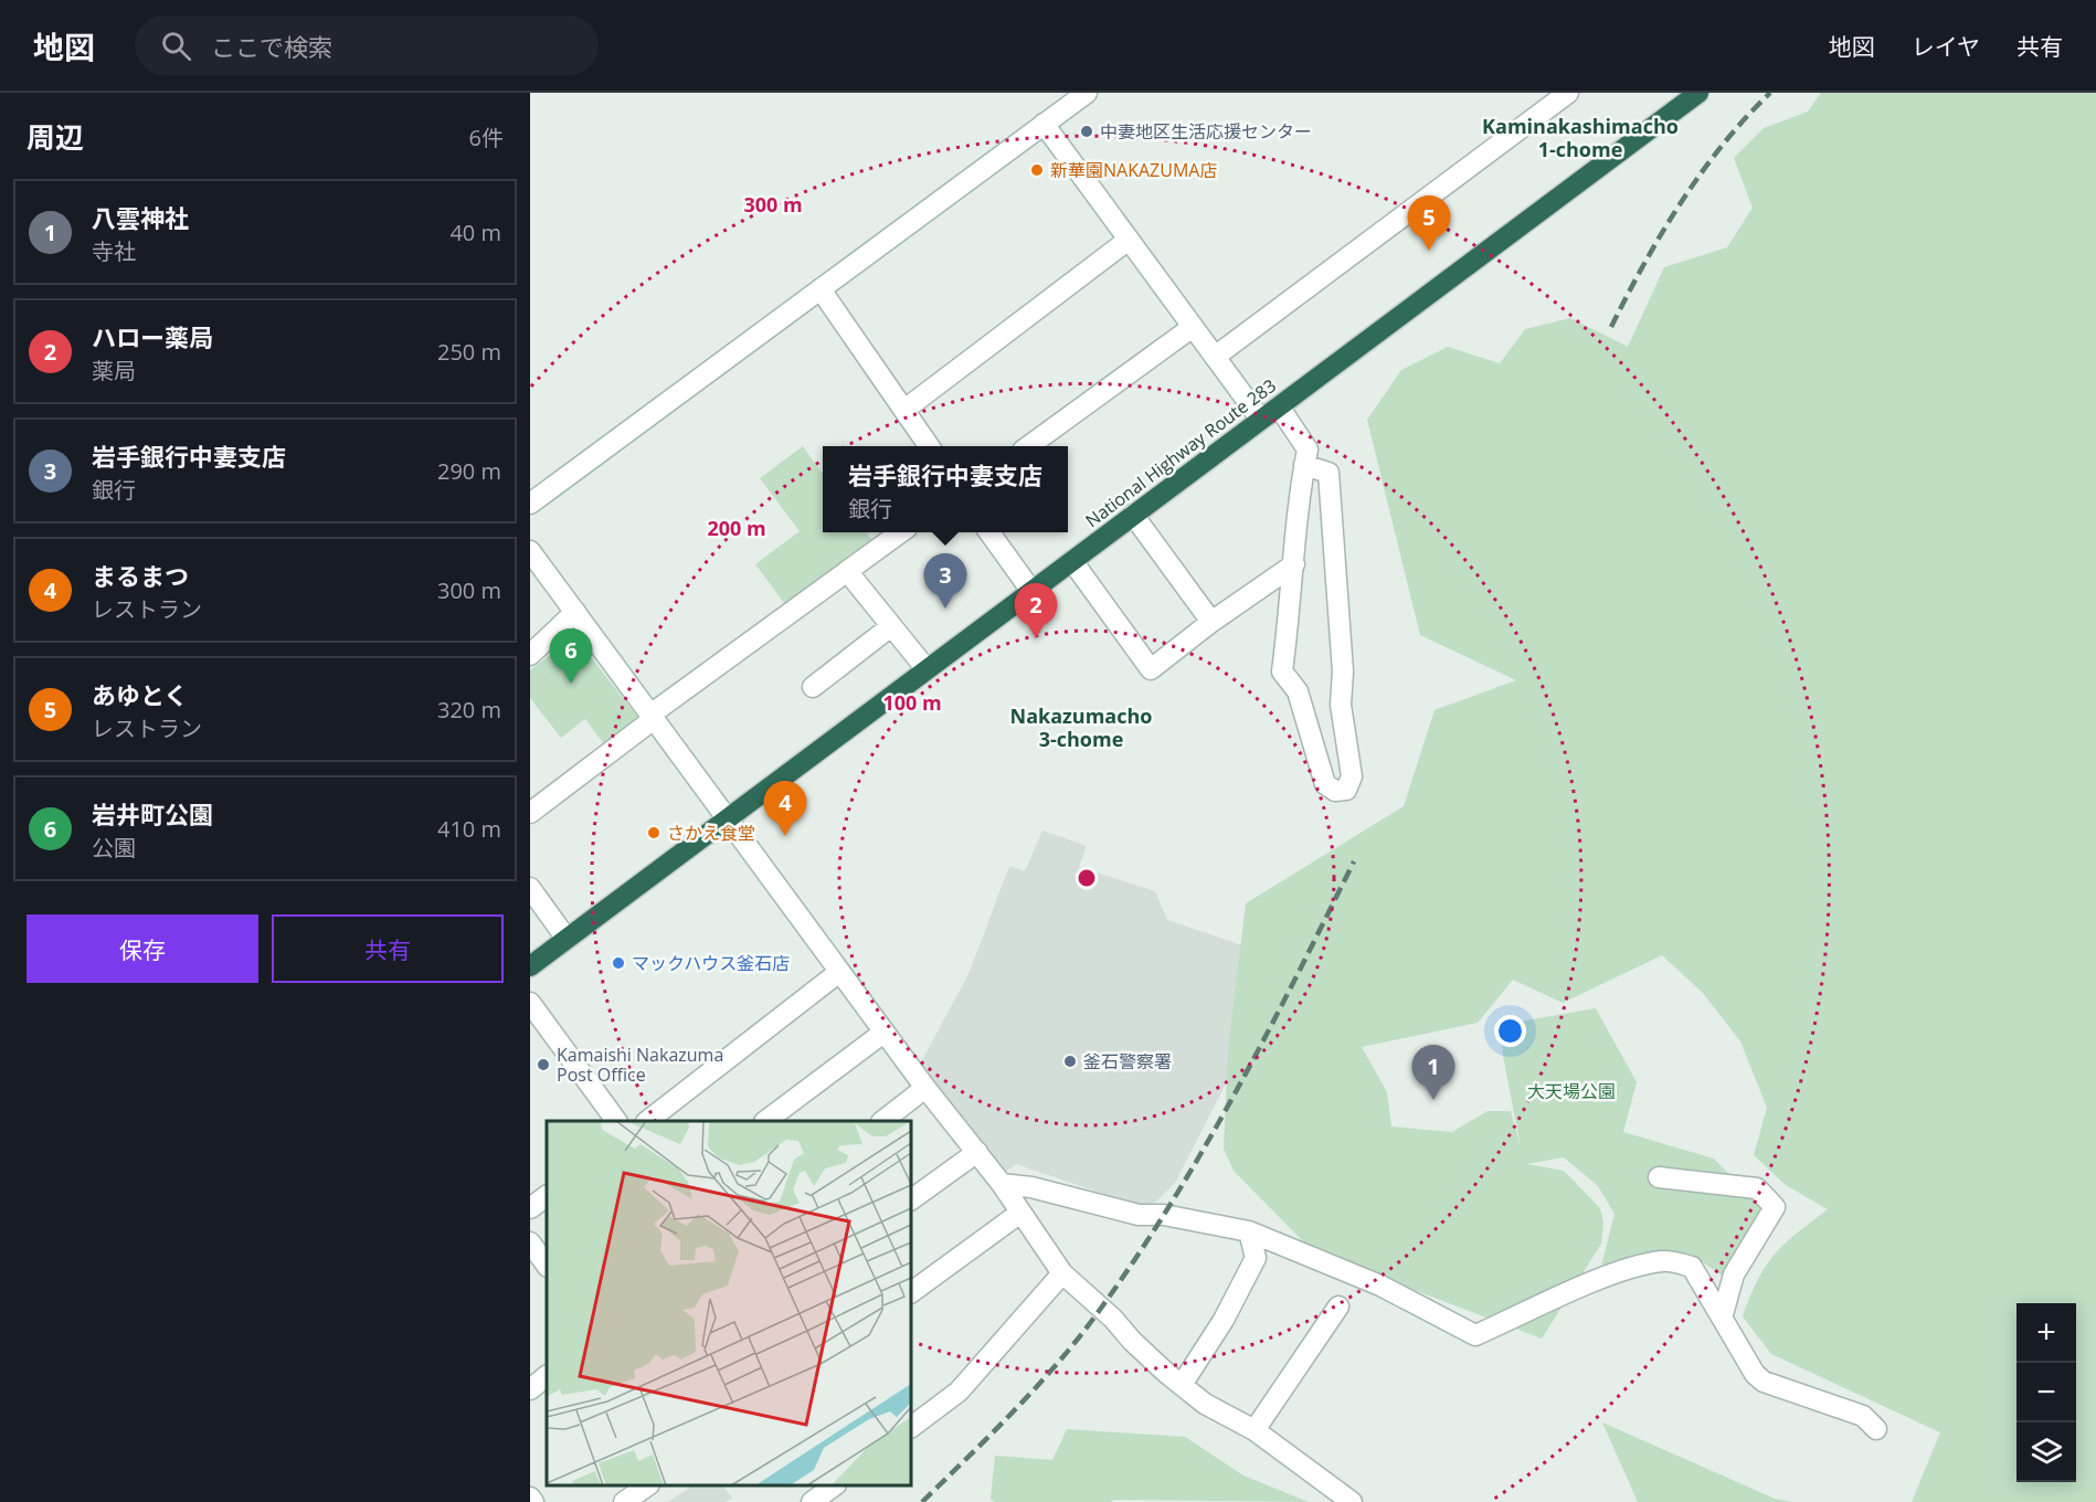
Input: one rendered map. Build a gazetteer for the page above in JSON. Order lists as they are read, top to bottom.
{
  "streets": {
    "highway": ["National Highway Route 283"]
  },
  "districts": ["Kaminakashimacho 1-chome", "Nakazumacho 3-chome"],
  "parks": ["大天場公園"],
  "places": [
    "中妻地区生活応援センター",
    "新華園NAKAZUMA店",
    "さかえ食堂",
    "マックハウス釜石店",
    "釜石警察署",
    "Kamaishi Nakazuma Post Office"
  ],
  "page": {
    "header": "地図",
    "search": "ここで検索",
    "nav": ["地図", "レイヤ", "共有"],
    "heading": ["周辺", "6件"],
    "list": [
      {
        "mark": "1",
        "name": "八雲神社",
        "note": "寺社",
        "value": "40 m"
      },
      {
        "mark": "2",
        "name": "ハロー薬局",
        "note": "薬局",
        "value": "250 m"
      },
      {
        "mark": "3",
        "name": "岩手銀行中妻支店",
        "note": "銀行",
        "value": "290 m"
      },
      {
        "mark": "4",
        "name": "まるまつ",
        "note": "レストラン",
        "value": "300 m"
      },
      {
        "mark": "5",
        "name": "あゆとく",
        "note": "レストラン",
        "value": "320 m"
      },
      {
        "mark": "6",
        "name": "岩井町公園",
        "note": "公園",
        "value": "410 m"
      }
    ],
    "pins": [
      "5",
      "3",
      "2",
      "6",
      "4",
      "1"
    ],
    "popup": ["岩手銀行中妻支店", "銀行"],
    "buttons": ["保存", "共有"],
    "map_buttons": ["+", "−"]
  },
  "rings": ["300 m", "200 m", "100 m"]
}
